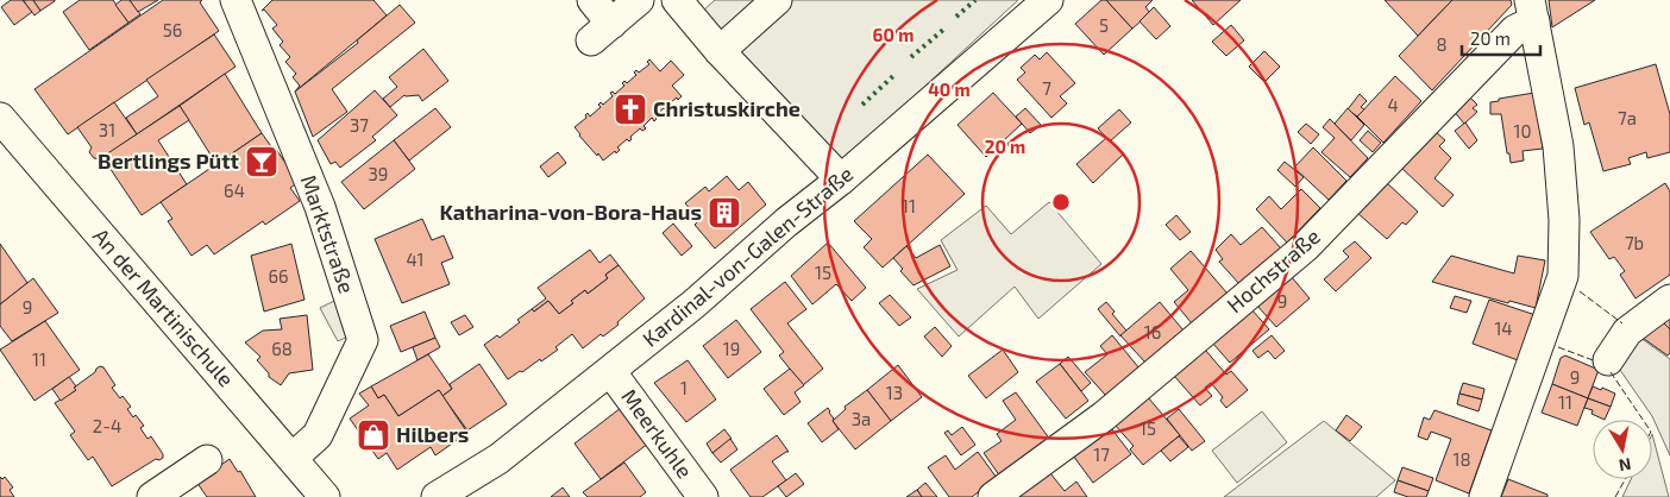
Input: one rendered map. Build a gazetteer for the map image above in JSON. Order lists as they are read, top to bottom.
{
  "streets": {
    "street": [
      "Marktstraße",
      "Kardinal-von-Galen-Straße",
      "Hochstraße",
      "An der Martinischule",
      "Meerkuhle"
    ]
  },
  "crossings": [
    ["Marktstraße", "An der Martinischule"],
    ["Kardinal-von-Galen-Straße", "Meerkuhle"]
  ],
  "places": {
    "church": ["Christuskirche"],
    "bar": ["Bertlings Pütt"],
    "building": ["Katharina-von-Bora-Haus"],
    "shop": ["Hilbers"]
  },
  "house_numbers": [
    "5",
    "56",
    "8",
    "7",
    "4",
    "7a",
    "37",
    "31",
    "10",
    "39",
    "64",
    "11",
    "7b",
    "41",
    "15",
    "66",
    "9",
    "9",
    "14",
    "16",
    "68",
    "19",
    "11",
    "9",
    "1",
    "13",
    "11",
    "3a",
    "2-4",
    "15",
    "17",
    "18"
  ],
  "scale_bar": "20 m",
  "north": "bottom",
  "rings": ["60 m", "40 m", "20 m"]
}
